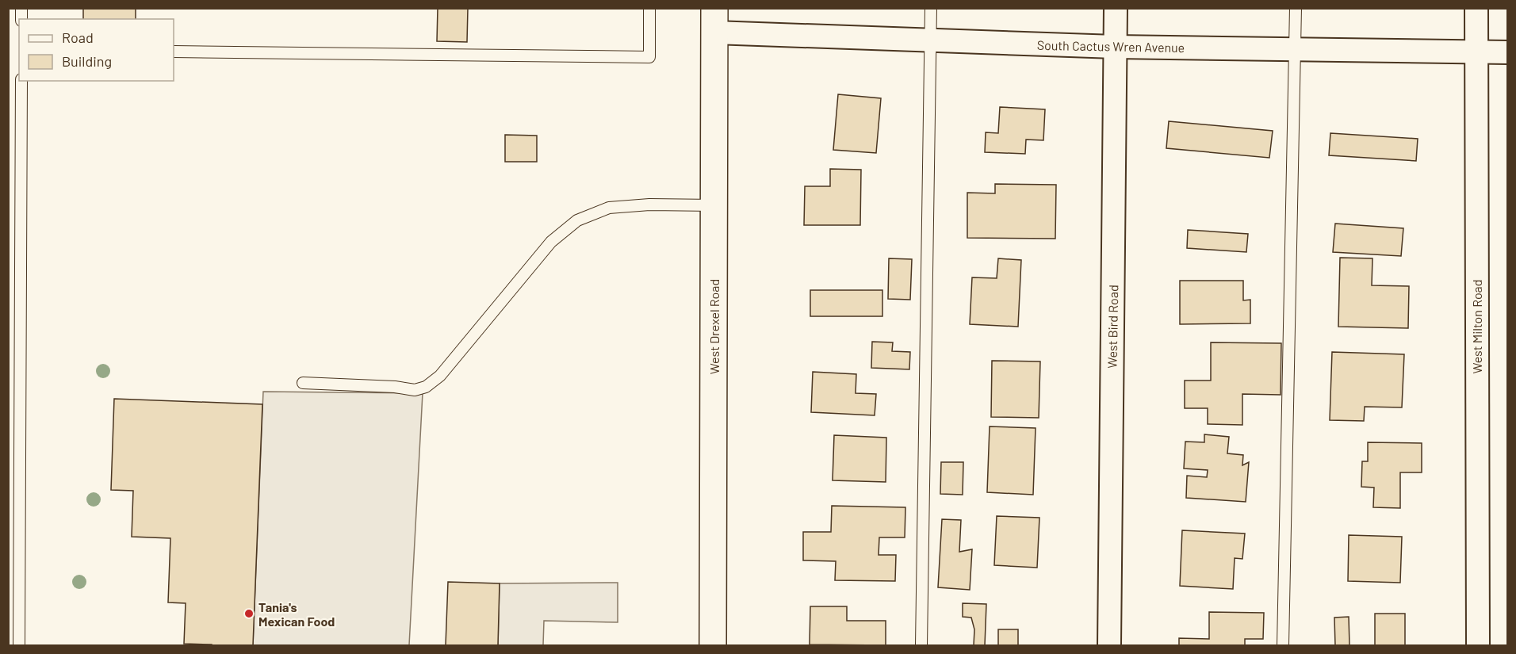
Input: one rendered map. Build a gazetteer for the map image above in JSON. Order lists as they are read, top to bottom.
{
  "streets": {
    "street": [
      "South Cactus Wren Avenue",
      "West Drexel Road",
      "West Bird Road",
      "West Milton Road"
    ]
  },
  "crossings": [
    ["South Cactus Wren Avenue", "West Drexel Road"],
    ["South Cactus Wren Avenue", "West Bird Road"],
    ["South Cactus Wren Avenue", "West Milton Road"]
  ],
  "places": ["Tania's Mexican Food"],
  "legend": ["Road", "Building"]
}
